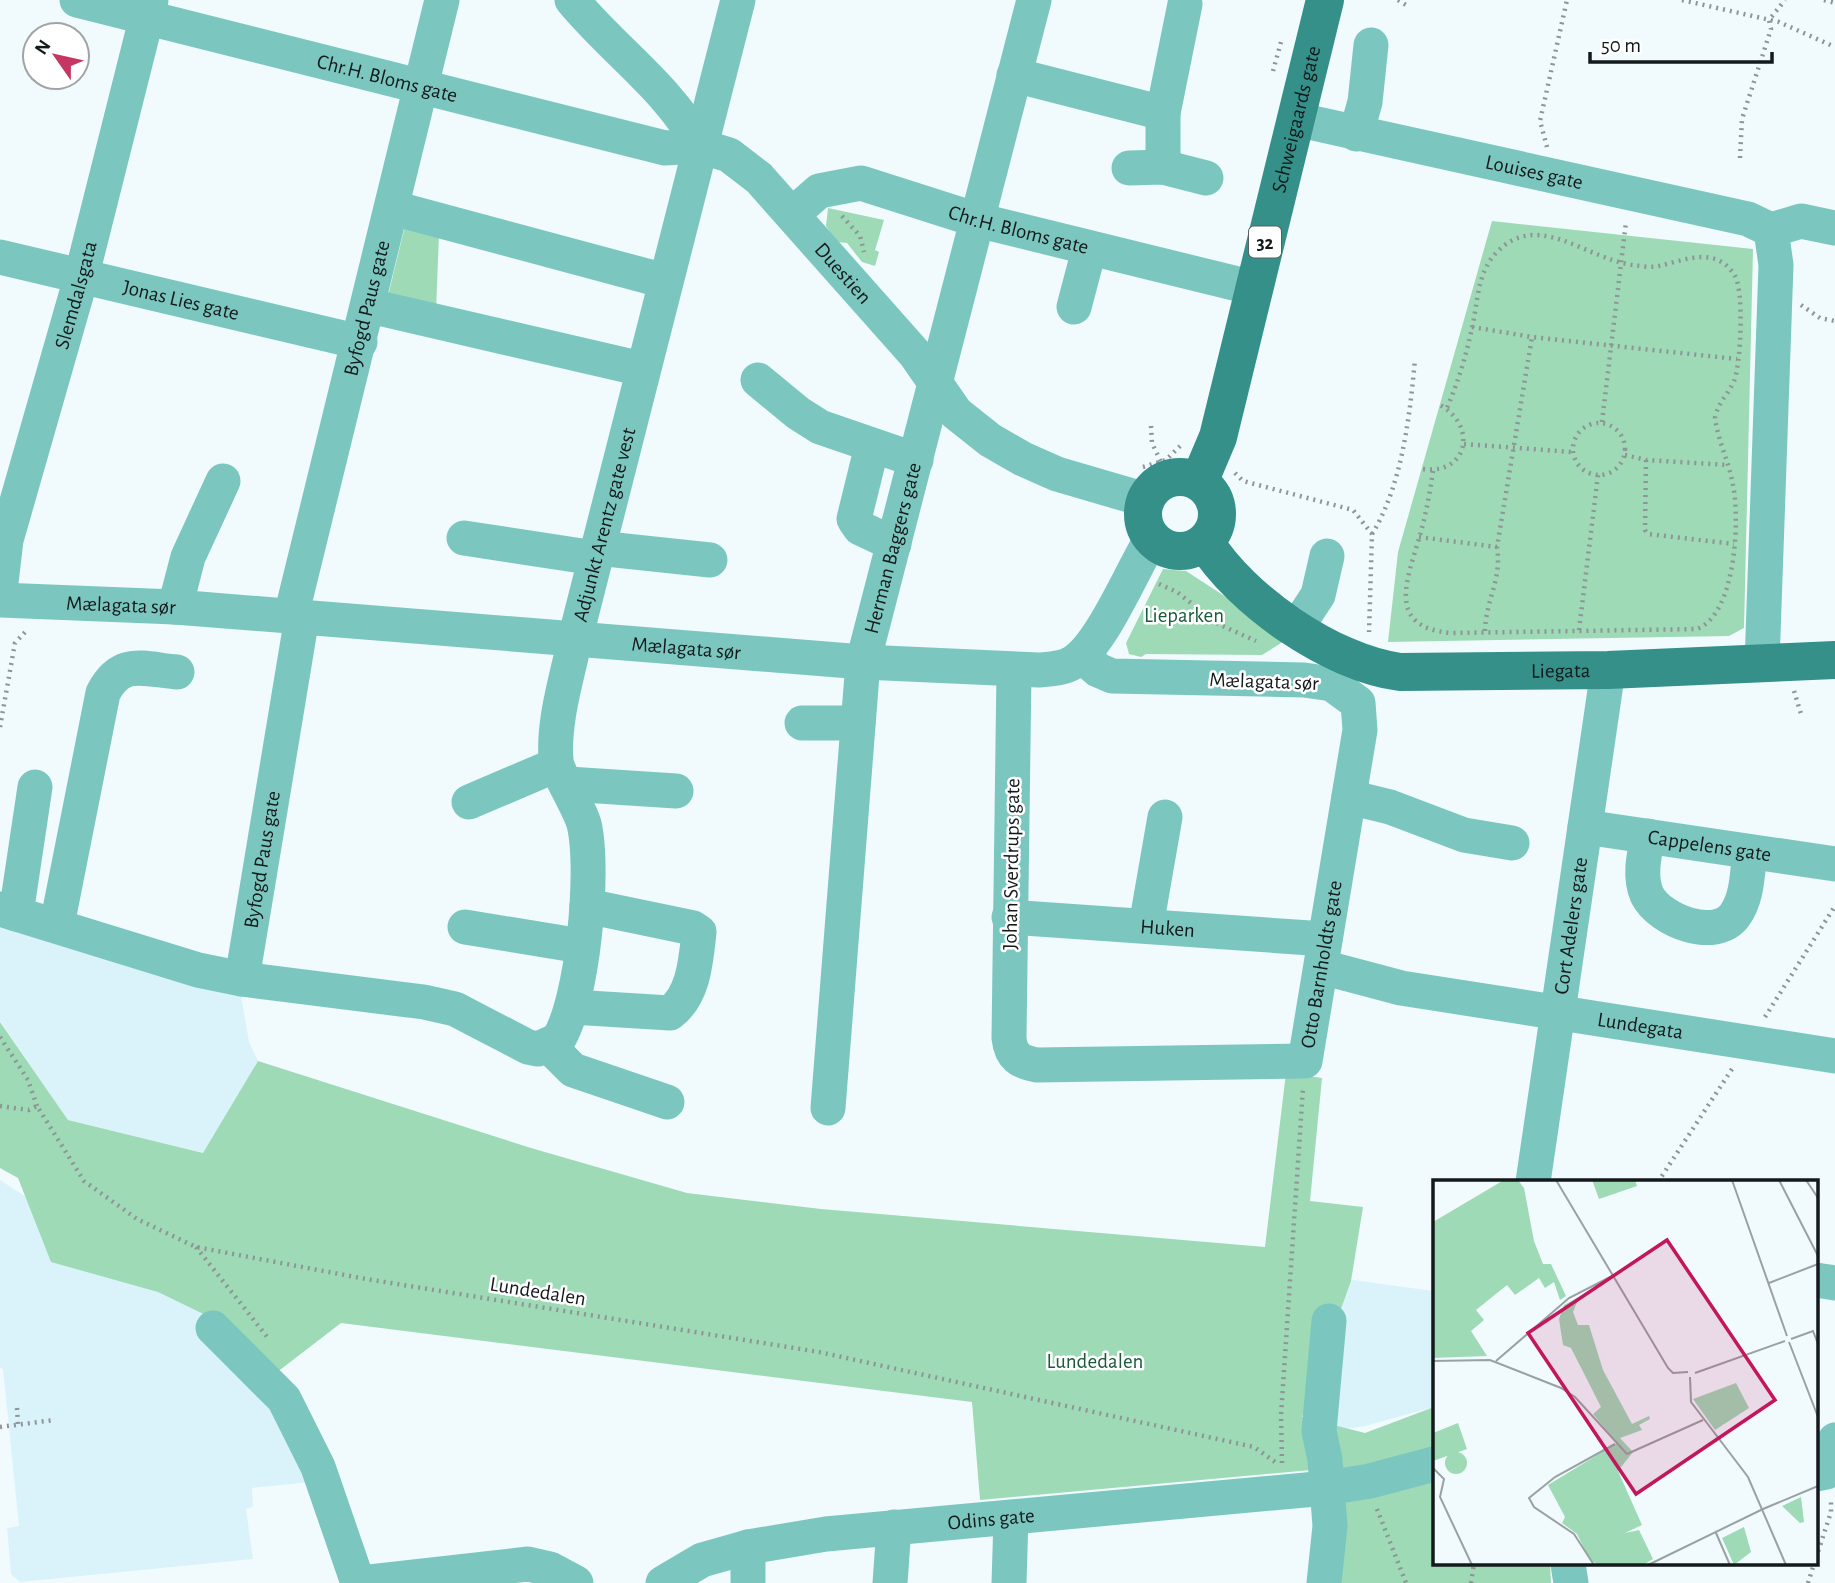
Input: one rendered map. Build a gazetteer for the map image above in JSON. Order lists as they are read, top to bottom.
{
  "streets": {
    "main road": ["Schweigaards gate", "32", "Liegata"],
    "street": [
      "Chr.H. Bloms gate",
      "Louises gate",
      "Duestien",
      "Slemdalsgata",
      "Jonas Lies gate",
      "Byfogd Paus gate",
      "Adjunkt Arentz gate vest",
      "Herman Baggers gate",
      "Mælagata sør",
      "Cappelens gate",
      "Johan Sverdrups gate",
      "Cort Adelers gate",
      "Huken",
      "Otto Barnholdts gate",
      "Lundegata",
      "Odins gate"
    ],
    "path": ["Lundedalen"]
  },
  "crossings": [
    ["Chr.H. Bloms gate", "Schweigaards gate"],
    ["Chr.H. Bloms gate", "Duestien"],
    ["Chr.H. Bloms gate", "Slemdalsgata"],
    ["Chr.H. Bloms gate", "Byfogd Paus gate"],
    ["Chr.H. Bloms gate", "Adjunkt Arentz gate vest"],
    ["Chr.H. Bloms gate", "Herman Baggers gate"],
    ["Schweigaards gate", "Louises gate"],
    ["Schweigaards gate", "Duestien"],
    ["Duestien", "Adjunkt Arentz gate vest"],
    ["Duestien", "Herman Baggers gate"],
    ["Slemdalsgata", "Jonas Lies gate"],
    ["Jonas Lies gate", "Byfogd Paus gate"],
    ["Byfogd Paus gate", "Mælagata sør"],
    ["Adjunkt Arentz gate vest", "Mælagata sør"],
    ["Herman Baggers gate", "Mælagata sør"],
    ["Mælagata sør", "Johan Sverdrups gate"],
    ["Mælagata sør", "Otto Barnholdts gate"],
    ["Liegata", "Cort Adelers gate"],
    ["Cappelens gate", "Cort Adelers gate"],
    ["Johan Sverdrups gate", "Huken"],
    ["Johan Sverdrups gate", "Otto Barnholdts gate"],
    ["Cort Adelers gate", "Lundegata"],
    ["Huken", "Otto Barnholdts gate"],
    ["Huken", "Lundegata"],
    ["Otto Barnholdts gate", "Lundegata"]
  ],
  "parks": ["Lieparken", "Lundedalen"],
  "scale_bar": "50 m",
  "north": "top left"
}
